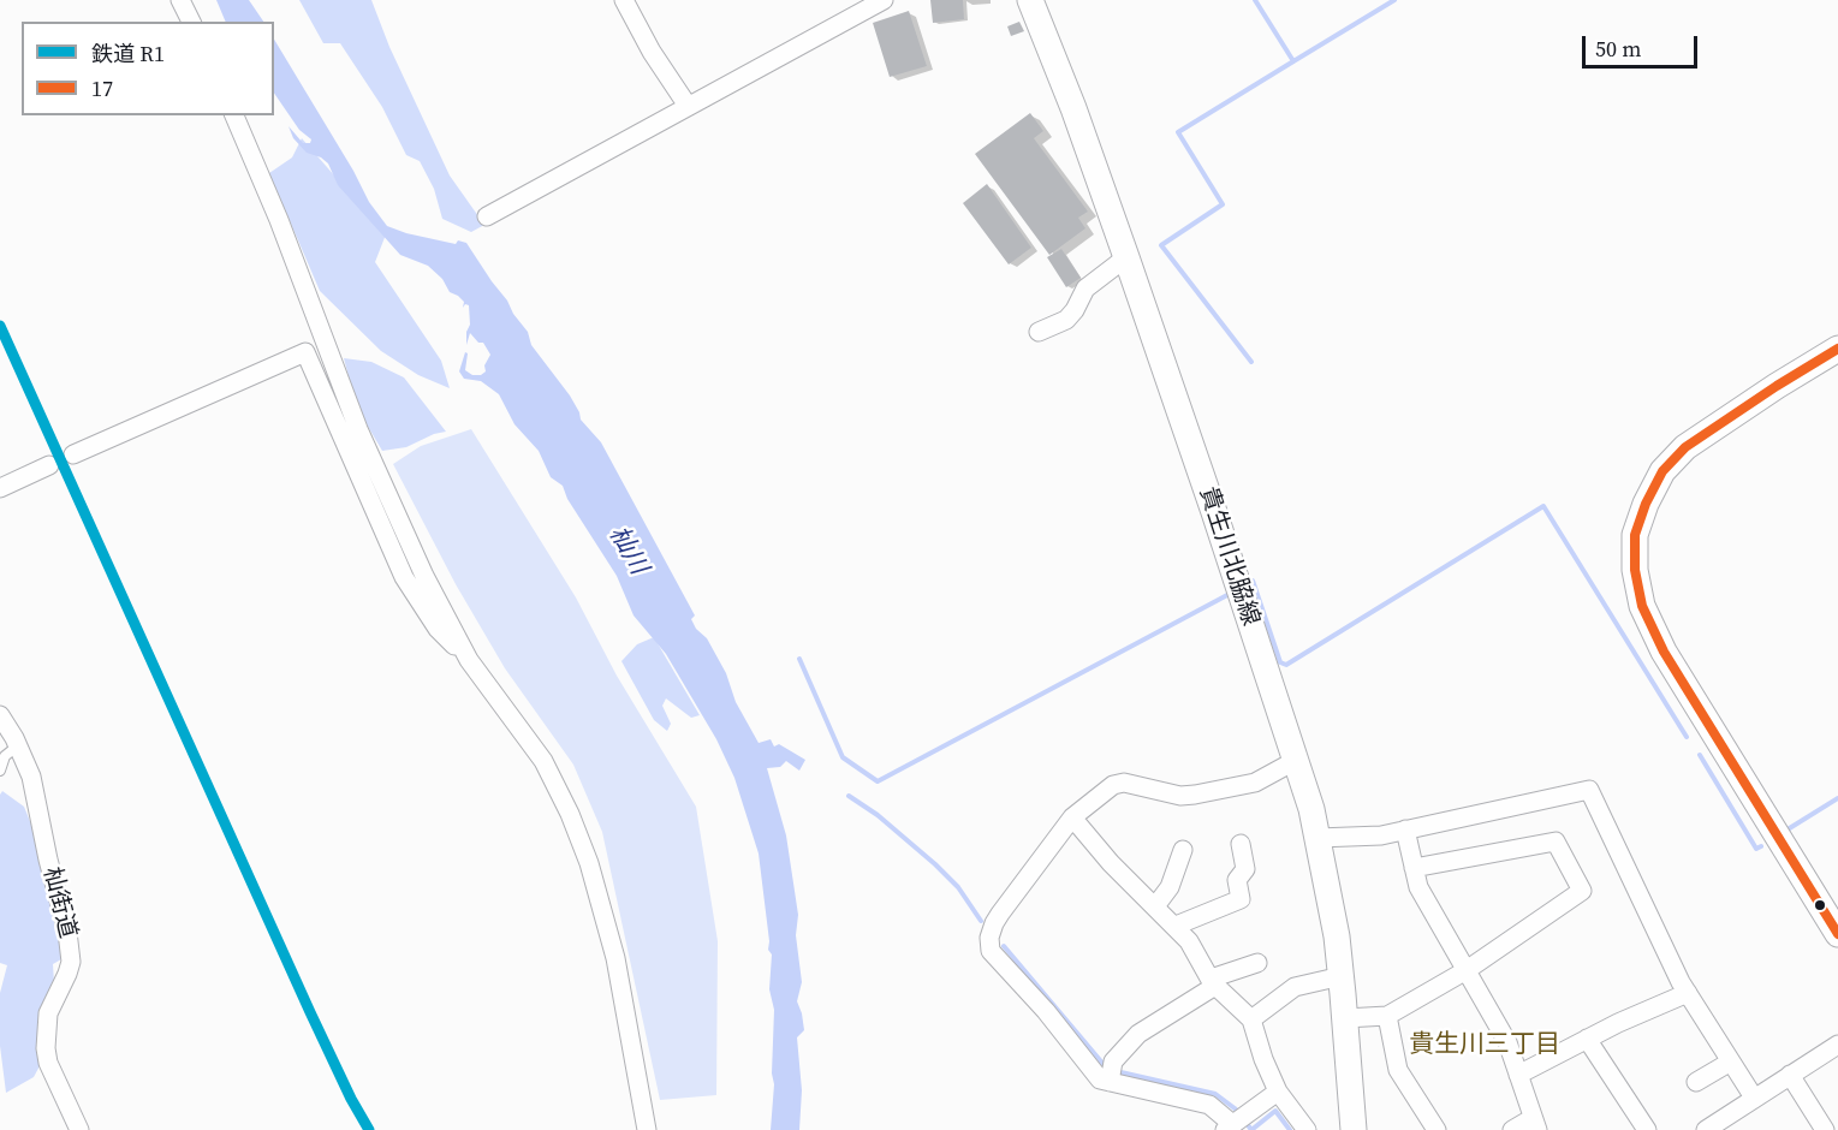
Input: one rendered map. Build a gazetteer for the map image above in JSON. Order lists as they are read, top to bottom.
{
  "streets": {
    "main road": ["貴生川北脇線"],
    "street": ["杣街道"]
  },
  "districts": ["貴生川三丁目"],
  "water": ["杣川"],
  "lines": ["rail line R1", "transit line 17"],
  "legend": ["鉄道 R1", "17"],
  "scale_bar": "50 m"
}
